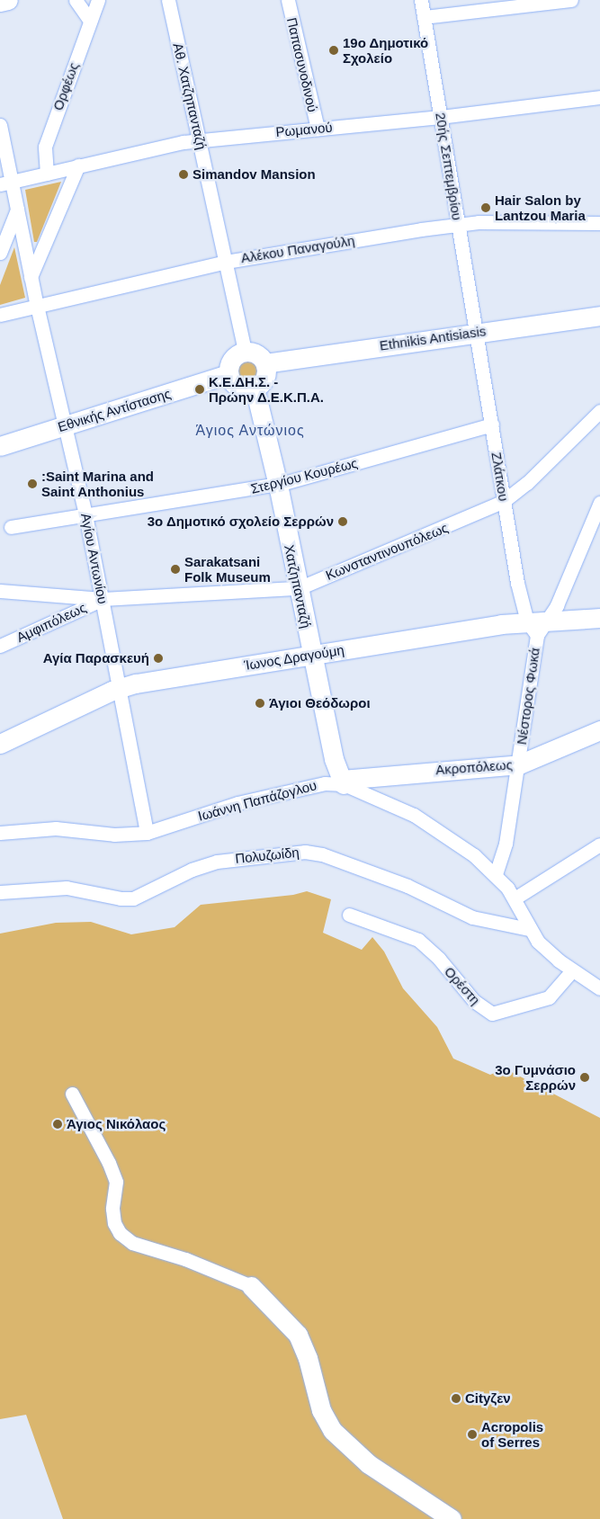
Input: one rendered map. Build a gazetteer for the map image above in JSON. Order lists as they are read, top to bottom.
{
  "streets": {
    "street": [
      "Παπασυνοδινού",
      "Ορφέως",
      "Αθ. Χατζηπανταζή",
      "Ρωμανού",
      "20ής Σεπτεμβρίου",
      "Αλέκου Παναγούλη",
      "Ethnikis Antisiasis",
      "Εθνικής Αντίστασης",
      "Στεργίου Κουρέως",
      "Ζλάτκου",
      "Κωνσταντινουπόλεως",
      "Αγίου Αντωνίου",
      "Χατζηπανταζή",
      "Αμφιπόλεως",
      "Ίωνος Δραγούμη",
      "Νέστορος Φωκά",
      "Ακροπόλεως",
      "Ιωάννη Παπάζογλου",
      "Πολυζωίδη",
      "Ορέστη"
    ]
  },
  "crossings": [
    ["Παπασυνοδινού", "Ρωμανού"],
    ["Ορφέως", "Ρωμανού"],
    ["Αθ. Χατζηπανταζή", "Ρωμανού"],
    ["Αθ. Χατζηπανταζή", "Αλέκου Παναγούλη"],
    ["Αθ. Χατζηπανταζή", "Ethnikis Antisiasis"],
    ["Αθ. Χατζηπανταζή", "Εθνικής Αντίστασης"],
    ["Αθ. Χατζηπανταζή", "Χατζηπανταζή"],
    ["Ρωμανού", "20ής Σεπτεμβρίου"],
    ["Ρωμανού", "Αγίου Αντωνίου"],
    ["20ής Σεπτεμβρίου", "Αλέκου Παναγούλη"],
    ["20ής Σεπτεμβρίου", "Ethnikis Antisiasis"],
    ["20ής Σεπτεμβρίου", "Ζλάτκου"],
    ["Αλέκου Παναγούλη", "Αγίου Αντωνίου"],
    ["Ethnikis Antisiasis", "Εθνικής Αντίστασης"],
    ["Ethnikis Antisiasis", "Ζλάτκου"],
    ["Ethnikis Antisiasis", "Χατζηπανταζή"],
    ["Εθνικής Αντίστασης", "Αγίου Αντωνίου"],
    ["Εθνικής Αντίστασης", "Χατζηπανταζή"],
    ["Στεργίου Κουρέως", "Ζλάτκου"],
    ["Στεργίου Κουρέως", "Αγίου Αντωνίου"],
    ["Στεργίου Κουρέως", "Χατζηπανταζή"],
    ["Ζλάτκου", "Κωνσταντινουπόλεως"],
    ["Ζλάτκου", "Ίωνος Δραγούμη"],
    ["Ζλάτκου", "Νέστορος Φωκά"],
    ["Κωνσταντινουπόλεως", "Αγίου Αντωνίου"],
    ["Κωνσταντινουπόλεως", "Χατζηπανταζή"],
    ["Κωνσταντινουπόλεως", "Αμφιπόλεως"],
    ["Αγίου Αντωνίου", "Αμφιπόλεως"],
    ["Αγίου Αντωνίου", "Ίωνος Δραγούμη"],
    ["Αγίου Αντωνίου", "Ιωάννη Παπάζογλου"],
    ["Χατζηπανταζή", "Ίωνος Δραγούμη"],
    ["Χατζηπανταζή", "Ακροπόλεως"],
    ["Χατζηπανταζή", "Ιωάννη Παπάζογλου"],
    ["Ίωνος Δραγούμη", "Νέστορος Φωκά"],
    ["Νέστορος Φωκά", "Ακροπόλεως"],
    ["Νέστορος Φωκά", "Ιωάννη Παπάζογλου"],
    ["Ακροπόλεως", "Ιωάννη Παπάζογλου"],
    ["Ιωάννη Παπάζογλου", "Πολυζωίδη"],
    ["Ιωάννη Παπάζογλου", "Ορέστη"]
  ],
  "districts": ["Άγιος Αντώνιος"],
  "places": [
    "19ο Δημοτικό Σχολείο",
    "Simandov Mansion",
    "Hair Salon by Lantzou Maria",
    "Κ.Ε.ΔΗ.Σ. - Πρώην Δ.Ε.Κ.Π.Α.",
    ":Saint Marina and Saint Anthonius",
    "3ο Δημοτικό σχολείο Σερρών",
    "Sarakatsani Folk Museum",
    "Αγία Παρασκευή",
    "Άγιοι Θεόδωροι",
    "3ο Γυμνάσιο Σερρών",
    "Άγιος Νικόλαος",
    "Cityζεν",
    "Acropolis of Serres"
  ]
}
